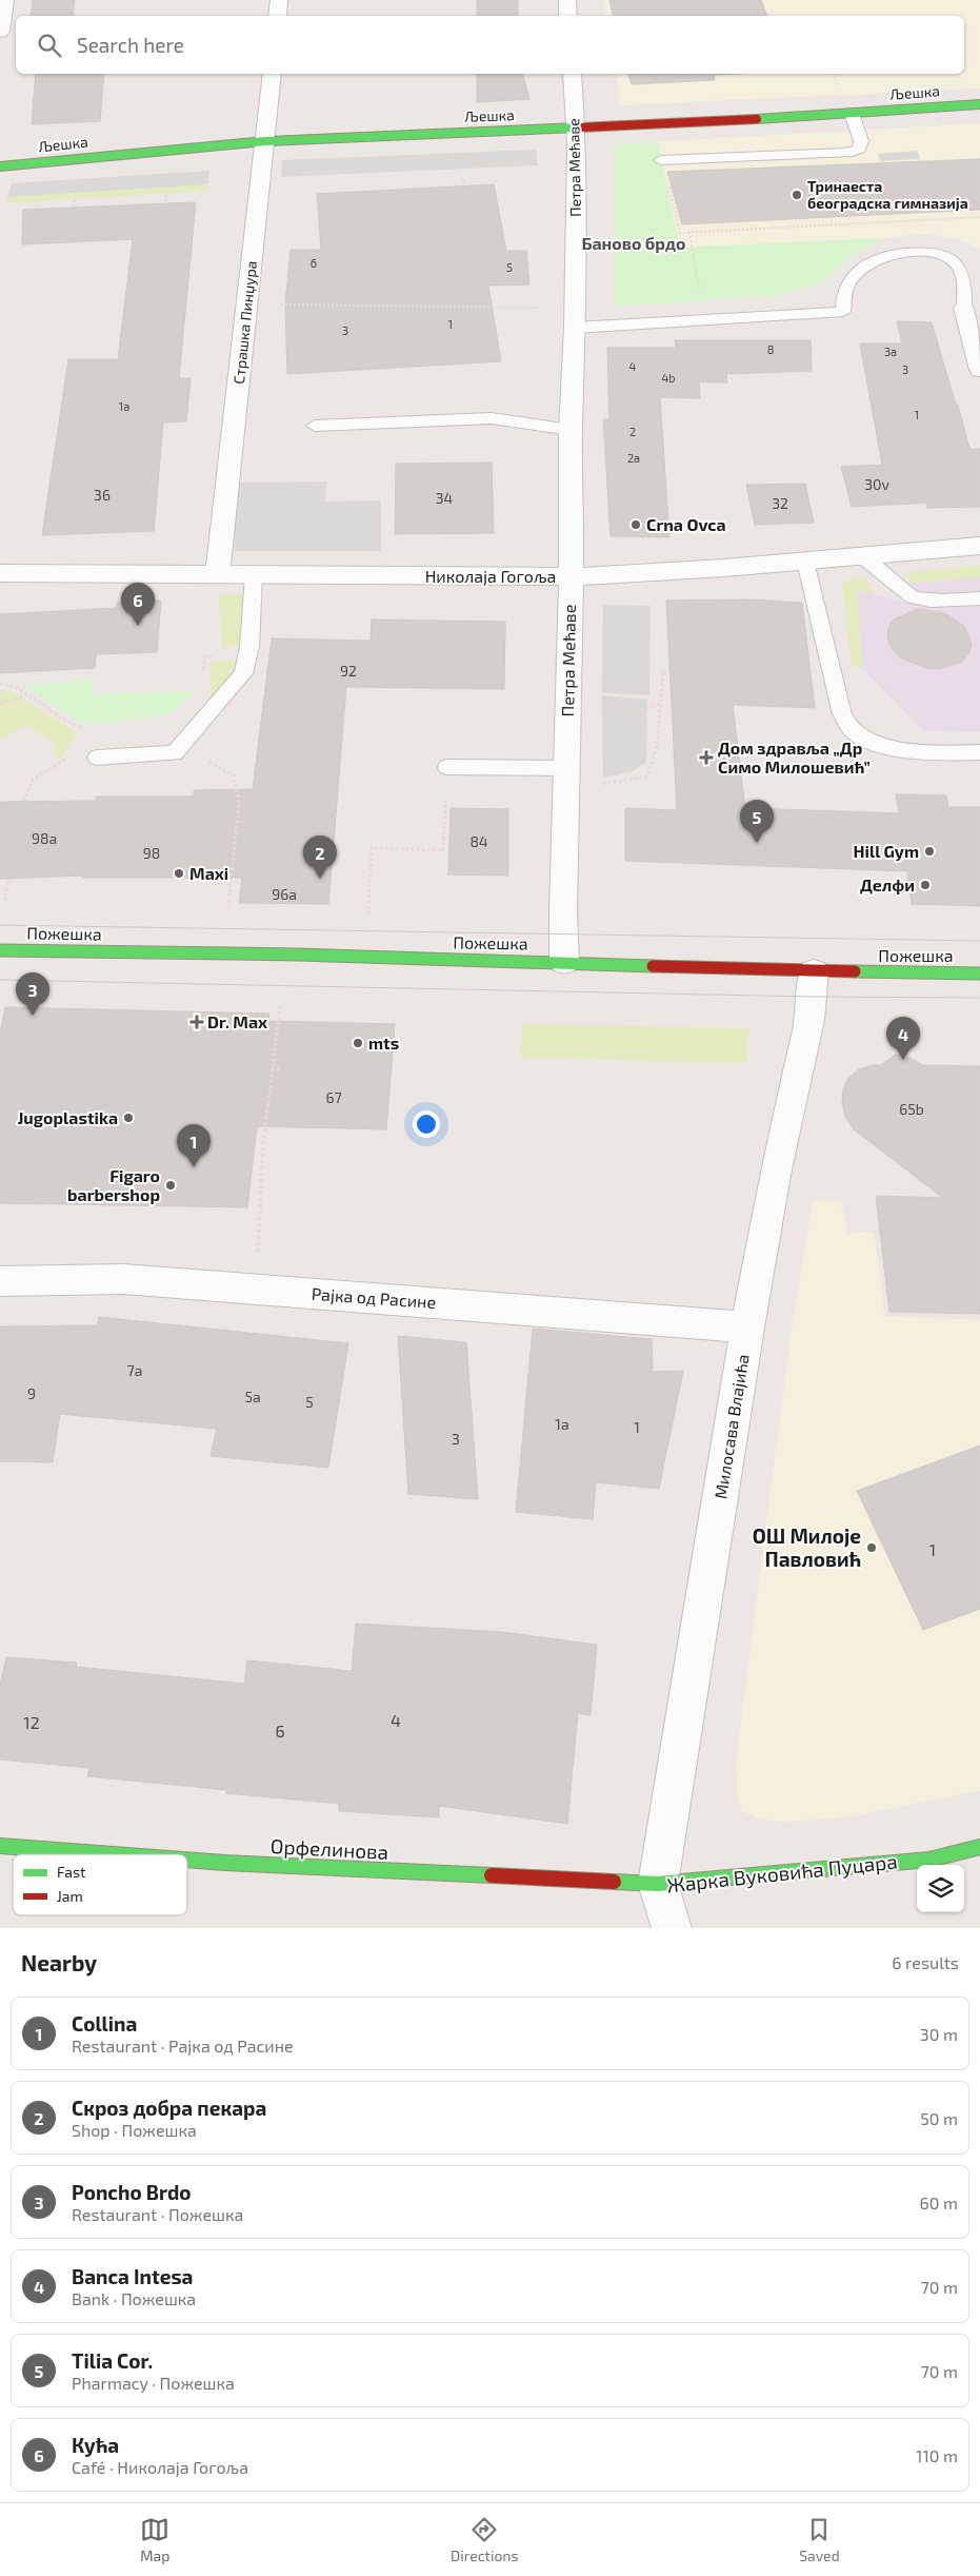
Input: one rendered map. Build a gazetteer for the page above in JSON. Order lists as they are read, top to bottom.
{
  "streets": {
    "street": [
      "Љешка",
      "Петра Мећаве",
      "Страшка Пинџура",
      "Николаја Гогоља",
      "Пожешка",
      "Рајка од Расине",
      "Милосава Влајића",
      "Орфелинова",
      "Жарка Вуковића Пуцара"
    ]
  },
  "crossings": [
    ["Љешка", "Петра Мећаве"],
    ["Љешка", "Страшка Пинџура"],
    ["Петра Мећаве", "Николаја Гогоља"],
    ["Петра Мећаве", "Пожешка"],
    ["Страшка Пинџура", "Николаја Гогоља"],
    ["Пожешка", "Милосава Влајића"],
    ["Рајка од Расине", "Милосава Влајића"],
    ["Милосава Влајића", "Орфелинова"],
    ["Милосава Влајића", "Жарка Вуковића Пуцара"],
    ["Орфелинова", "Жарка Вуковића Пуцара"]
  ],
  "districts": ["Баново брдо"],
  "places": {
    "other": [
      "Тринаеста београдска гимназија",
      "Crna Ovca",
      "Hill Gym",
      "Maxi",
      "Делфи",
      "mts",
      "Jugoplastika",
      "Figaro barbershop",
      "ОШ Милоје Павловић"
    ],
    "health": ["Дом здравља „Др Симо Милошевић”", "Dr. Max"]
  },
  "house_numbers": [
    "6",
    "5",
    "1",
    "3",
    "8",
    "3a",
    "4",
    "3",
    "4b",
    "1a",
    "1",
    "2",
    "2a",
    "30v",
    "36",
    "34",
    "32",
    "92",
    "98a",
    "84",
    "98",
    "96a",
    "67",
    "65b",
    "7a",
    "9",
    "5a",
    "5",
    "1a",
    "1",
    "3",
    "1",
    "4",
    "12",
    "6"
  ],
  "legend": ["Fast", "Jam"],
  "page": {
    "search": "Search here",
    "pins": [
      "6",
      "5",
      "2",
      "3",
      "4",
      "1"
    ],
    "heading": ["Nearby", "6 results"],
    "list": [
      {
        "mark": "1",
        "name": "Collina",
        "note": "Restaurant · Рајка од Расине",
        "value": "30 m"
      },
      {
        "mark": "2",
        "name": "Скроз добра пекара",
        "note": "Shop · Пожешка",
        "value": "50 m"
      },
      {
        "mark": "3",
        "name": "Poncho Brdo",
        "note": "Restaurant · Пожешка",
        "value": "60 m"
      },
      {
        "mark": "4",
        "name": "Banca Intesa",
        "note": "Bank · Пожешка",
        "value": "70 m"
      },
      {
        "mark": "5",
        "name": "Tilia Cor.",
        "note": "Pharmacy · Пожешка",
        "value": "70 m"
      },
      {
        "mark": "6",
        "name": "Кућа",
        "note": "Café · Николаја Гогоља",
        "value": "110 m"
      }
    ],
    "nav": ["Map", "Directions", "Saved"]
  }
}
